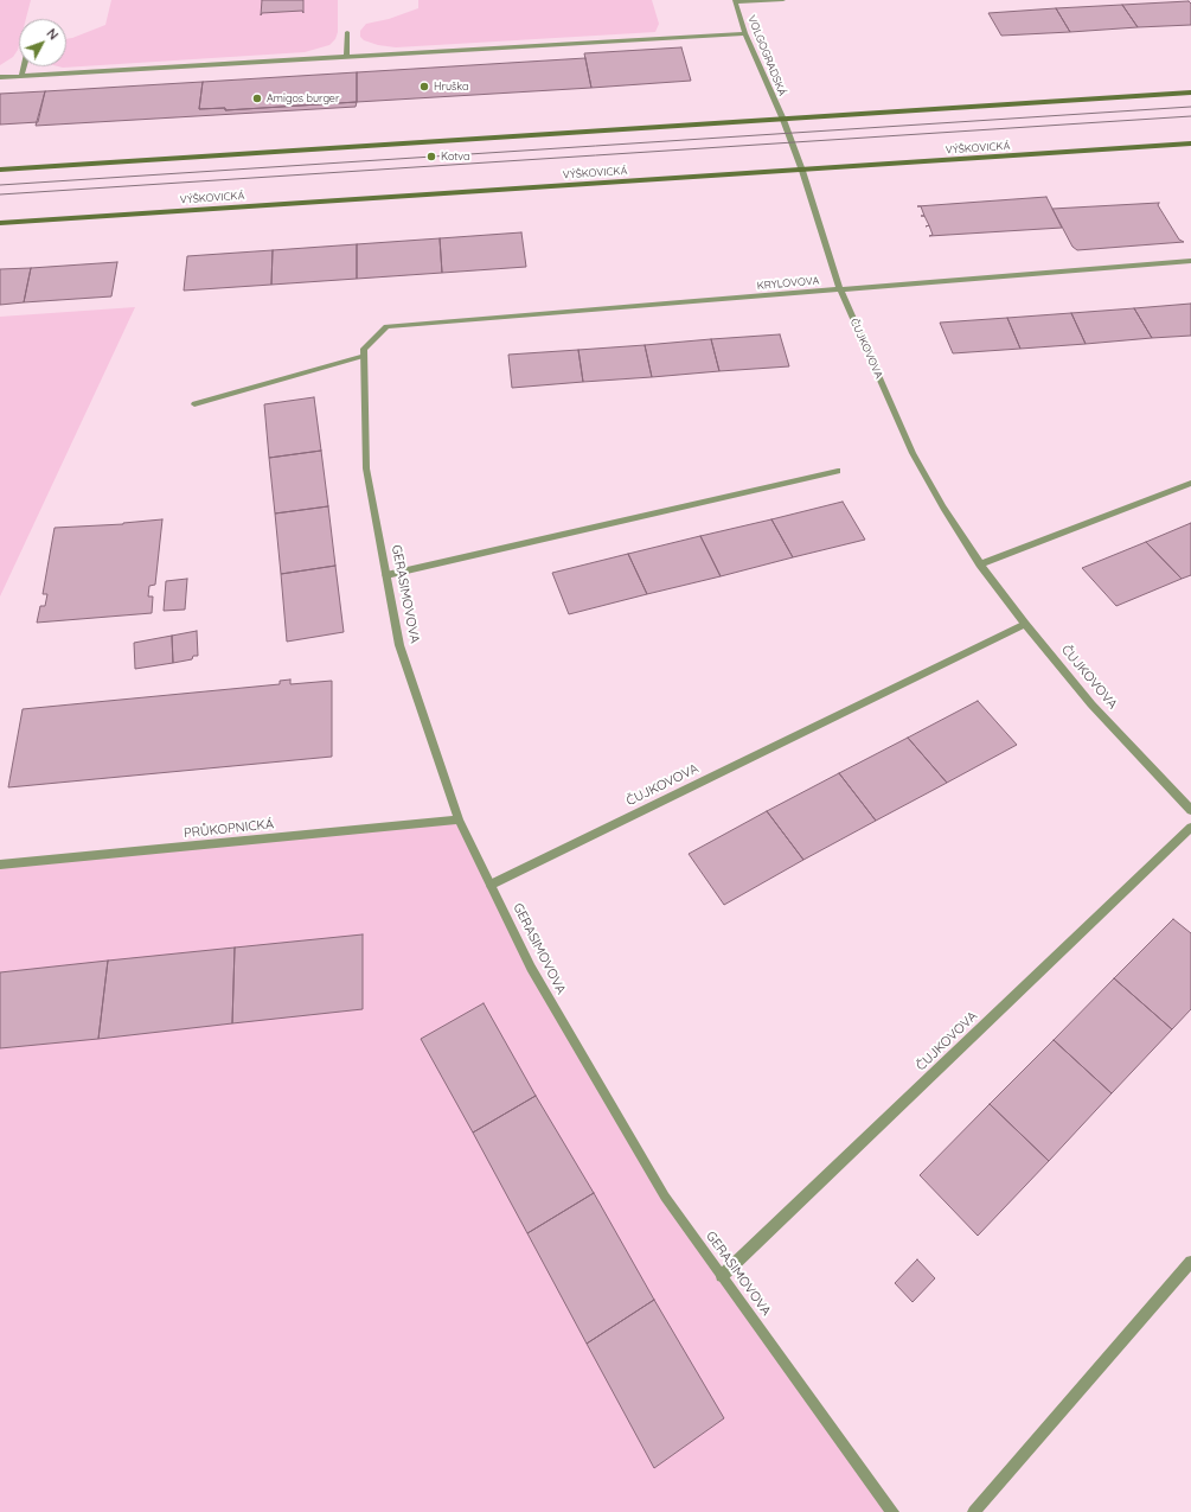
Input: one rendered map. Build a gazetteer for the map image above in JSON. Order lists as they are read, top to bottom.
{
  "streets": {
    "street": [
      "VOLGOGRADSKÁ",
      "VÝŠKOVICKÁ",
      "KRYLOVOVA",
      "ČUJKOVOVA",
      "GERASIMOVOVA",
      "PRŮKOPNICKÁ"
    ]
  },
  "crossings": [
    ["VOLGOGRADSKÁ", "ČUJKOVOVA"],
    ["VÝŠKOVICKÁ", "ČUJKOVOVA"],
    ["KRYLOVOVA", "ČUJKOVOVA"],
    ["KRYLOVOVA", "GERASIMOVOVA"],
    ["ČUJKOVOVA", "GERASIMOVOVA"],
    ["GERASIMOVOVA", "PRŮKOPNICKÁ"]
  ],
  "places": ["Hruška", "Amigos burger", "Kotva"],
  "north": "top right"
}
